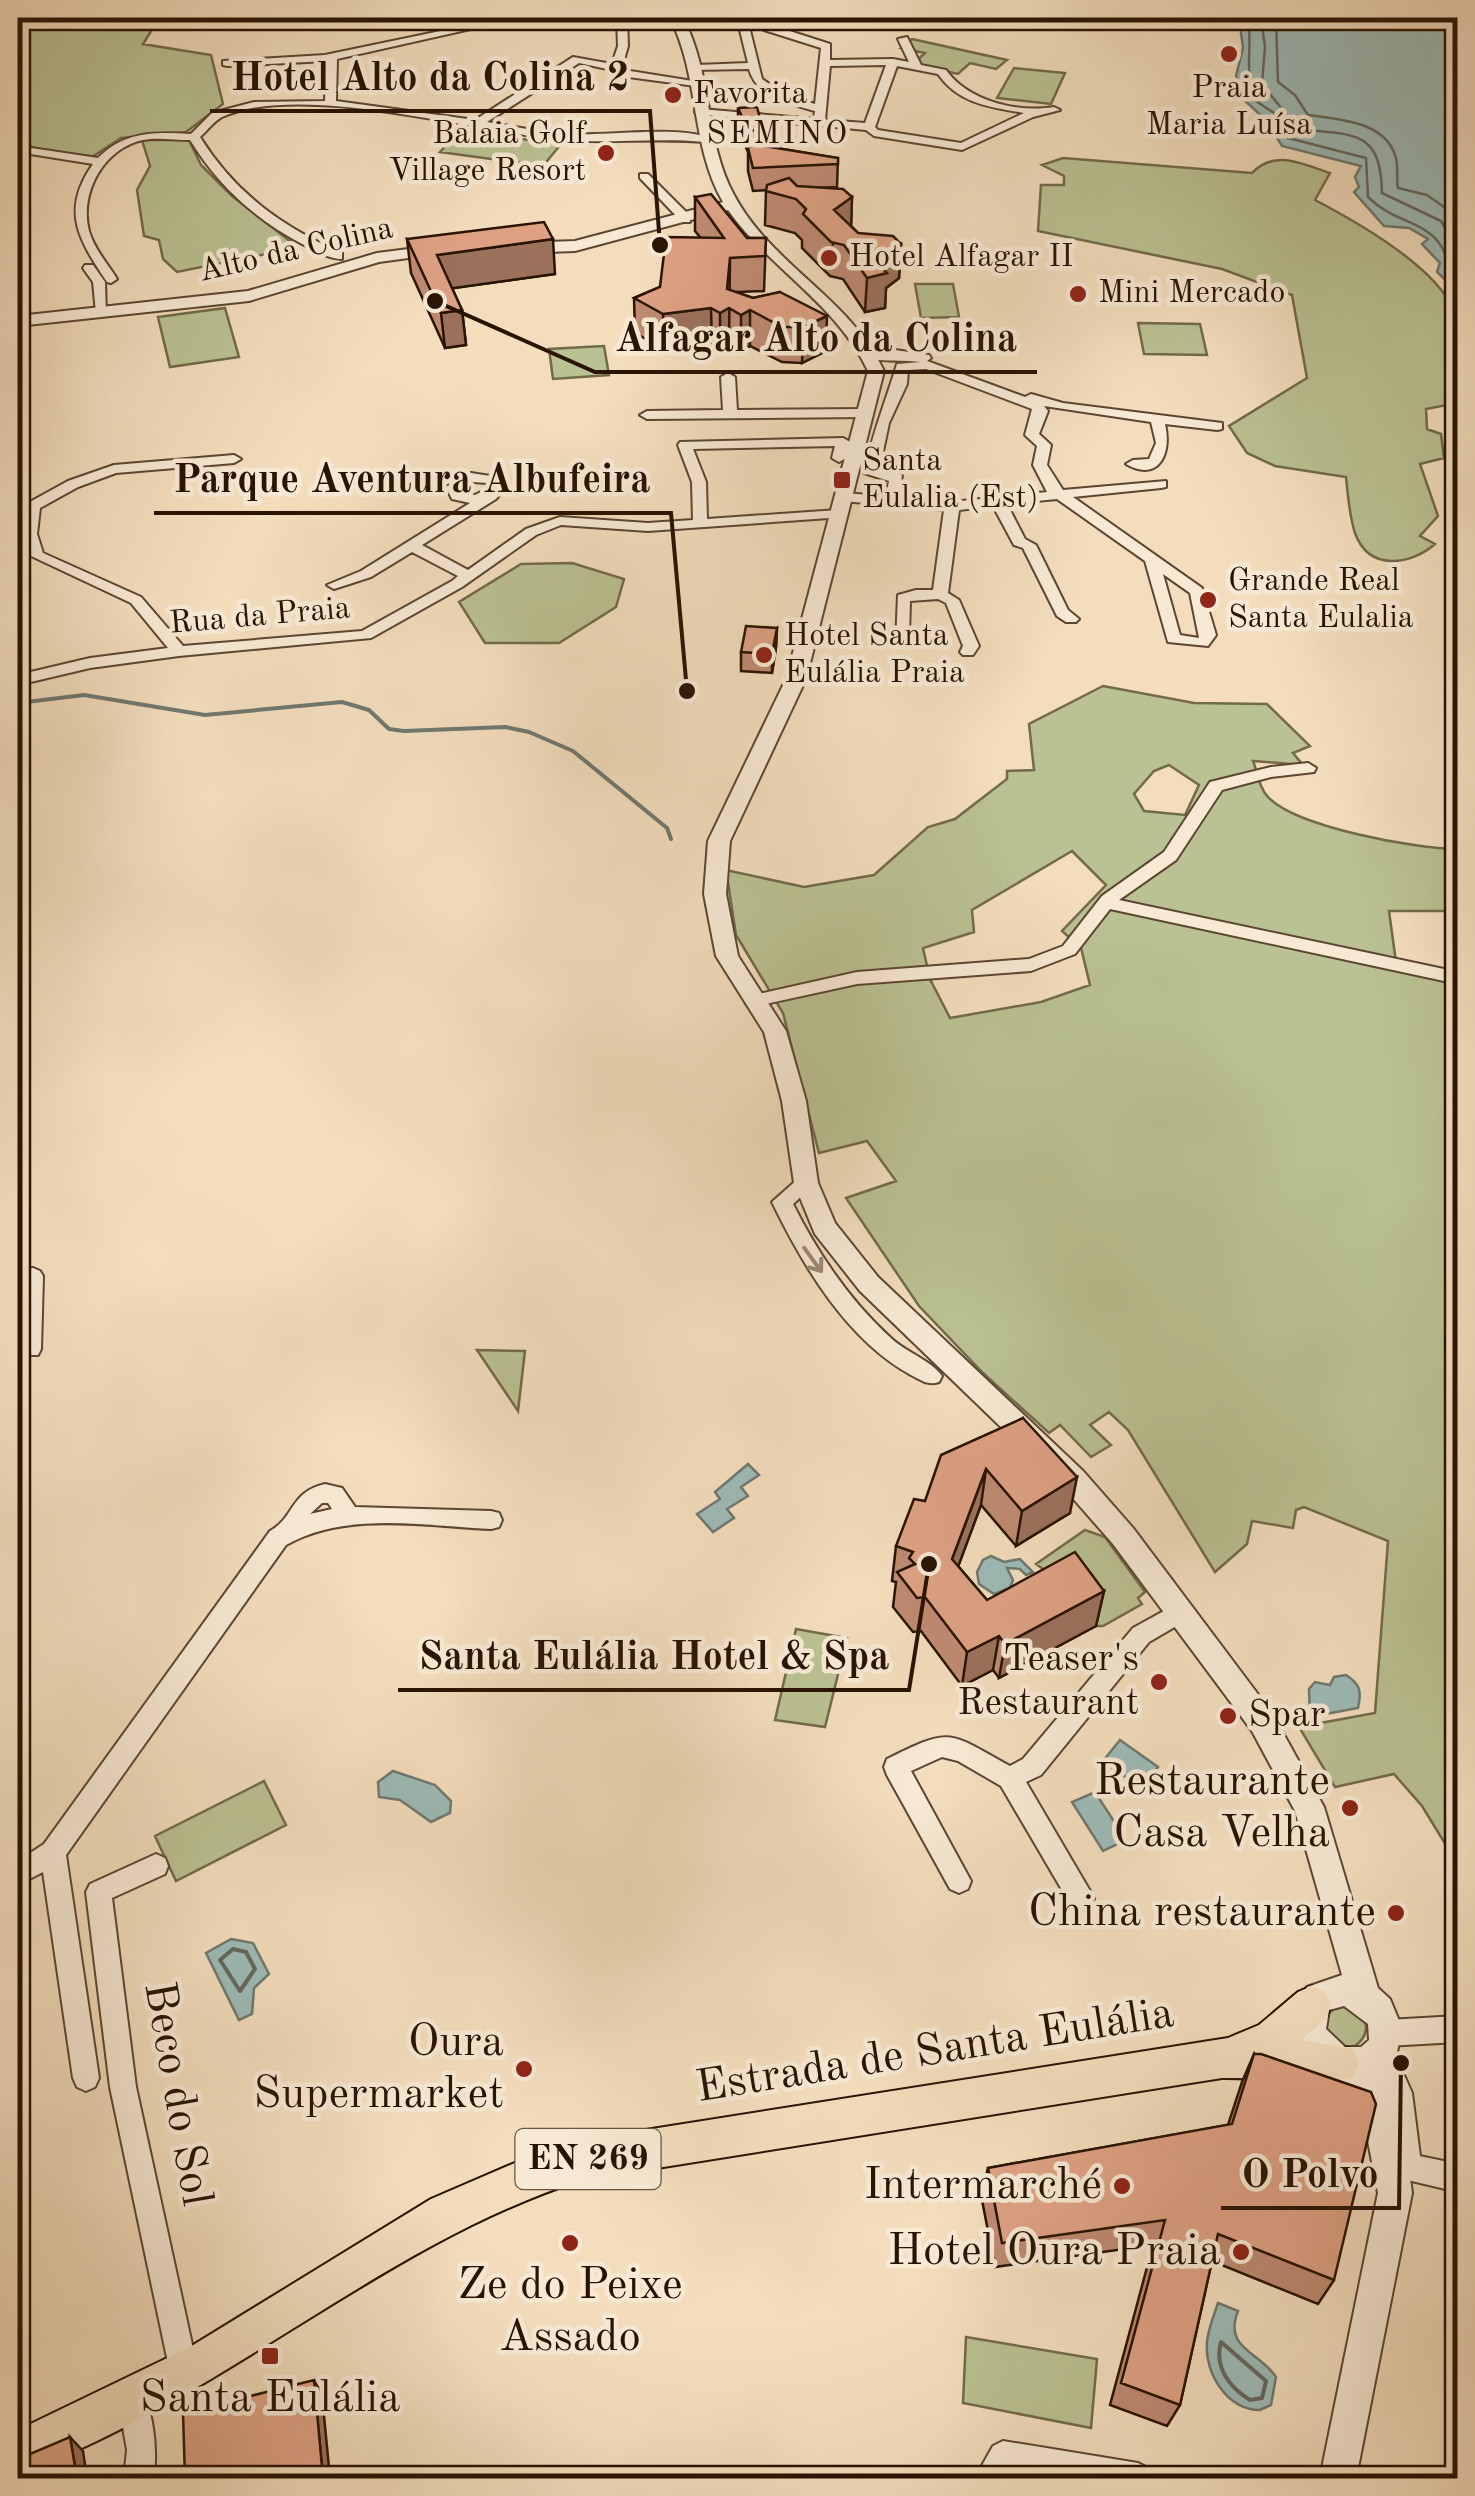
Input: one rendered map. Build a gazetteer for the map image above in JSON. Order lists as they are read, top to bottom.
{
  "streets": {
    "main road": ["Estrada de Santa Eulália", "EN 269"],
    "street": ["Alto da Colina", "Rua da Praia", "Beco do Sol"]
  },
  "crossings": [
    ["Rua da Praia", "Estrada de Santa Eulália"],
    ["Estrada de Santa Eulália", "Beco do Sol"]
  ],
  "districts": ["SEMINO"],
  "places": {
    "other": [
      "Praia Maria Luísa",
      "Favorita",
      "Balaia Golf Village Resort",
      "Hotel Alto da Colina 2",
      "Hotel Alfagar II",
      "Mini Mercado",
      "Alfagar Alto da Colina",
      "Grande Real Santa Eulalia",
      "Hotel Santa Eulália Praia",
      "Parque Aventura Albufeira",
      "Santa Eulália Hotel & Spa",
      "Teaser's Restaurant",
      "Spar",
      "Restaurante Casa Velha",
      "China restaurante",
      "O Polvo",
      "Oura Supermarket",
      "Intermarché",
      "Ze do Peixe Assado",
      "Hotel Oura Praia"
    ],
    "transit": ["Santa Eulalia (Est)", "Santa Eulália"]
  }
}
